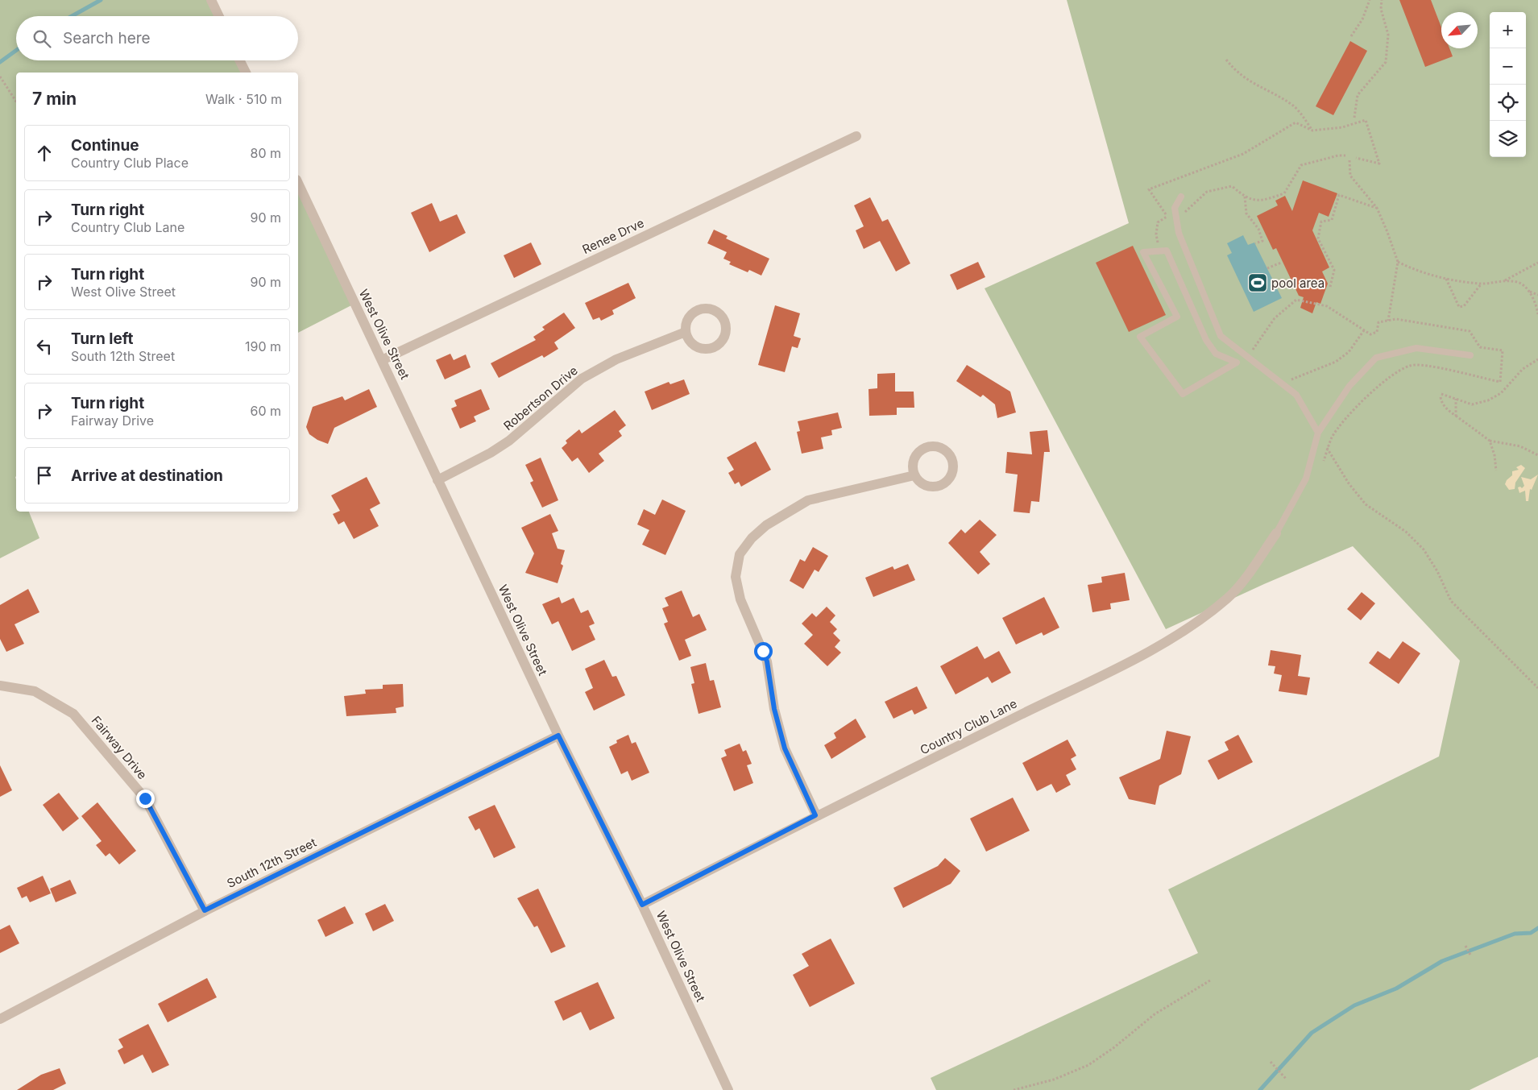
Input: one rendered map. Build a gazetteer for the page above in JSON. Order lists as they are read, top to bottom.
{
  "streets": {
    "street": [
      "Renee Drve",
      "West Olive Street",
      "Robertson Drive",
      "Country Club Lane",
      "Fairway Drive",
      "South 12th Street"
    ]
  },
  "crossings": [
    ["Renee Drve", "West Olive Street"],
    ["West Olive Street", "Robertson Drive"],
    ["West Olive Street", "Country Club Lane"],
    ["West Olive Street", "South 12th Street"],
    ["Fairway Drive", "South 12th Street"]
  ],
  "places": {
    "sports": ["pool area"]
  },
  "north": "bottom left",
  "page": {
    "map_buttons": ["+", "−"],
    "search": "Search here",
    "heading": ["7 min", "Walk · 510 m"],
    "list": [
      ["Continue", "Country Club Place", "80 m"],
      ["Turn right", "Country Club Lane", "90 m"],
      ["Turn right", "West Olive Street", "90 m"],
      ["Turn left", "South 12th Street", "190 m"],
      ["Turn right", "Fairway Drive", "60 m"],
      "Arrive at destination"
    ]
  }
}
